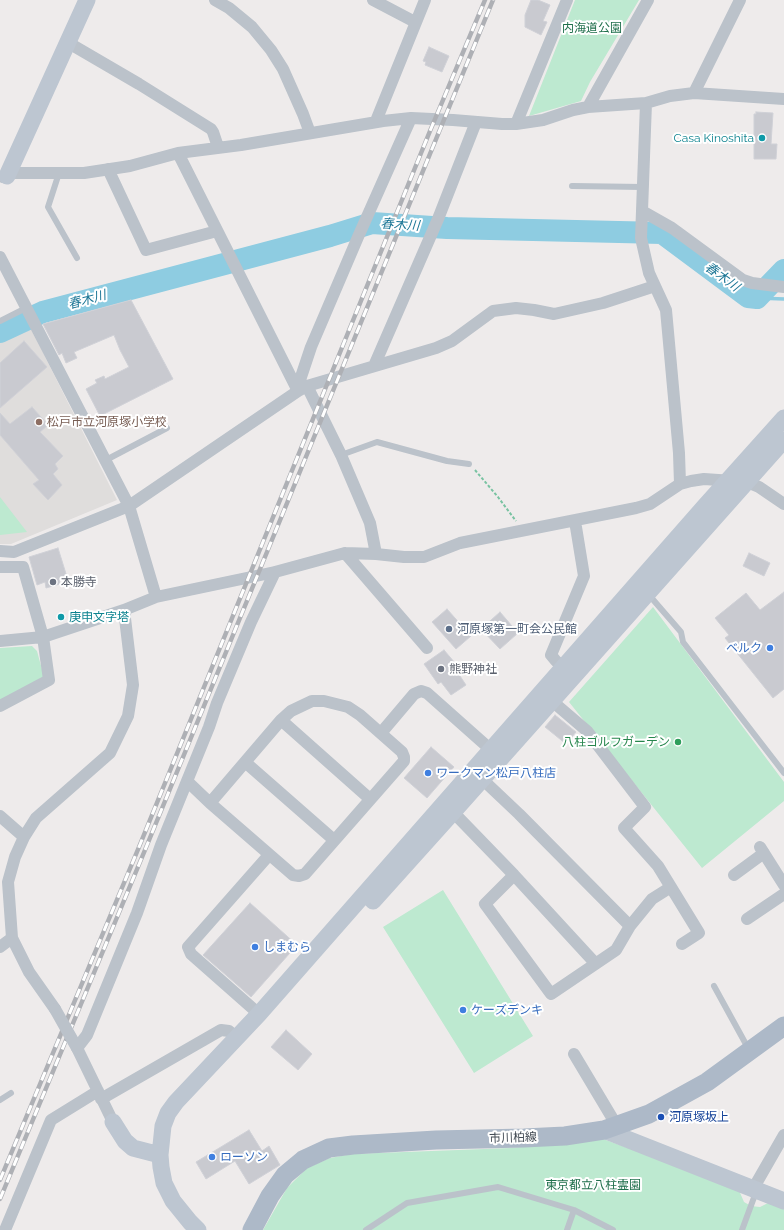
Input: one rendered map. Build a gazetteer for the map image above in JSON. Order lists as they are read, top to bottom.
{
  "streets": {
    "main road": ["市川柏線"]
  },
  "water": ["春木川"],
  "parks": ["内海道公園", "東京都立八柱霊園"],
  "places": [
    "Casa Kinoshita",
    "松戸市立河原塚小学校",
    "本勝寺",
    "庚申文字塔",
    "河原塚第一町会公民館",
    "ベルク",
    "熊野神社",
    "八柱ゴルフガーデン",
    "ワークマン松戸八柱店",
    "しまむら",
    "ケーズデンキ",
    "河原塚坂上",
    "ローソン"
  ]
}
